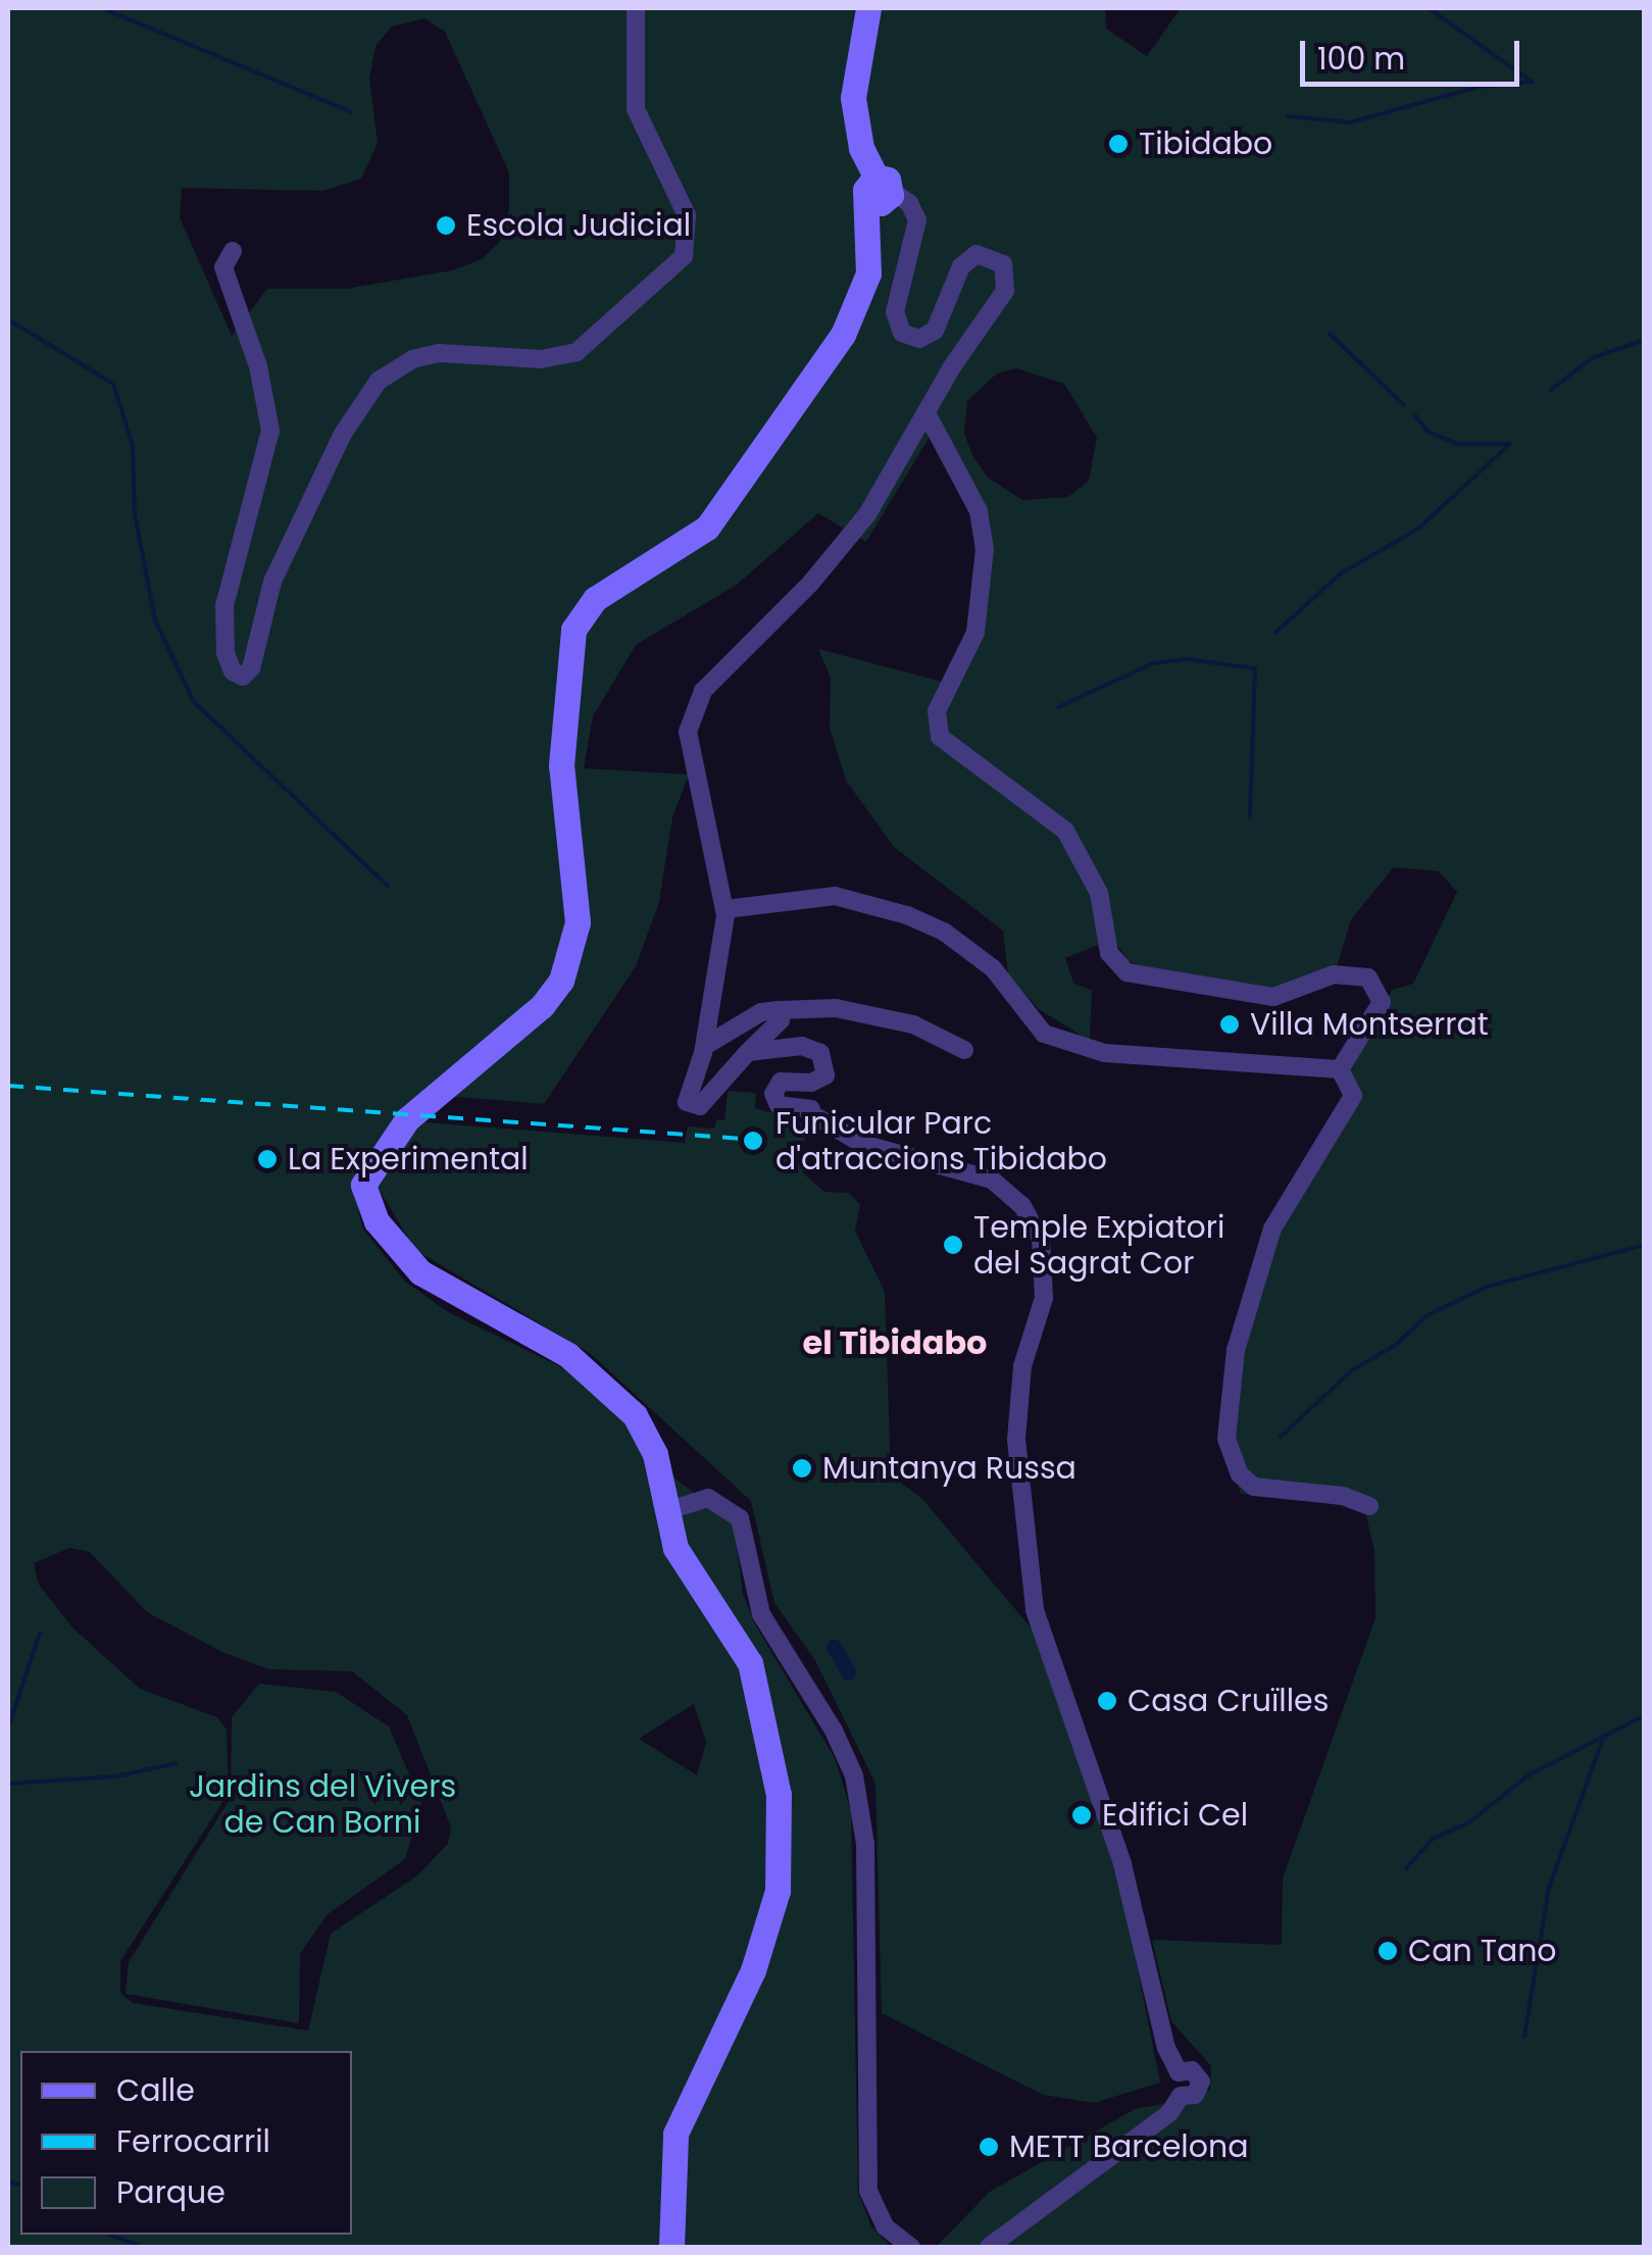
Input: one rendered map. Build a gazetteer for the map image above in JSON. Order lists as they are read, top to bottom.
{
  "districts": ["el Tibidabo"],
  "parks": ["Jardins del Vivers de Can Borni"],
  "places": [
    "Tibidabo",
    "Escola Judicial",
    "Villa Montserrat",
    "Funicular Parc d'atraccions Tibidabo",
    "La Experimental",
    "Temple Expiatori del Sagrat Cor",
    "Muntanya Russa",
    "Casa Cruïlles",
    "Edifici Cel",
    "Can Tano",
    "METT Barcelona"
  ],
  "legend": ["Calle", "Ferrocarril", "Parque"],
  "scale_bar": "100 m"
}
